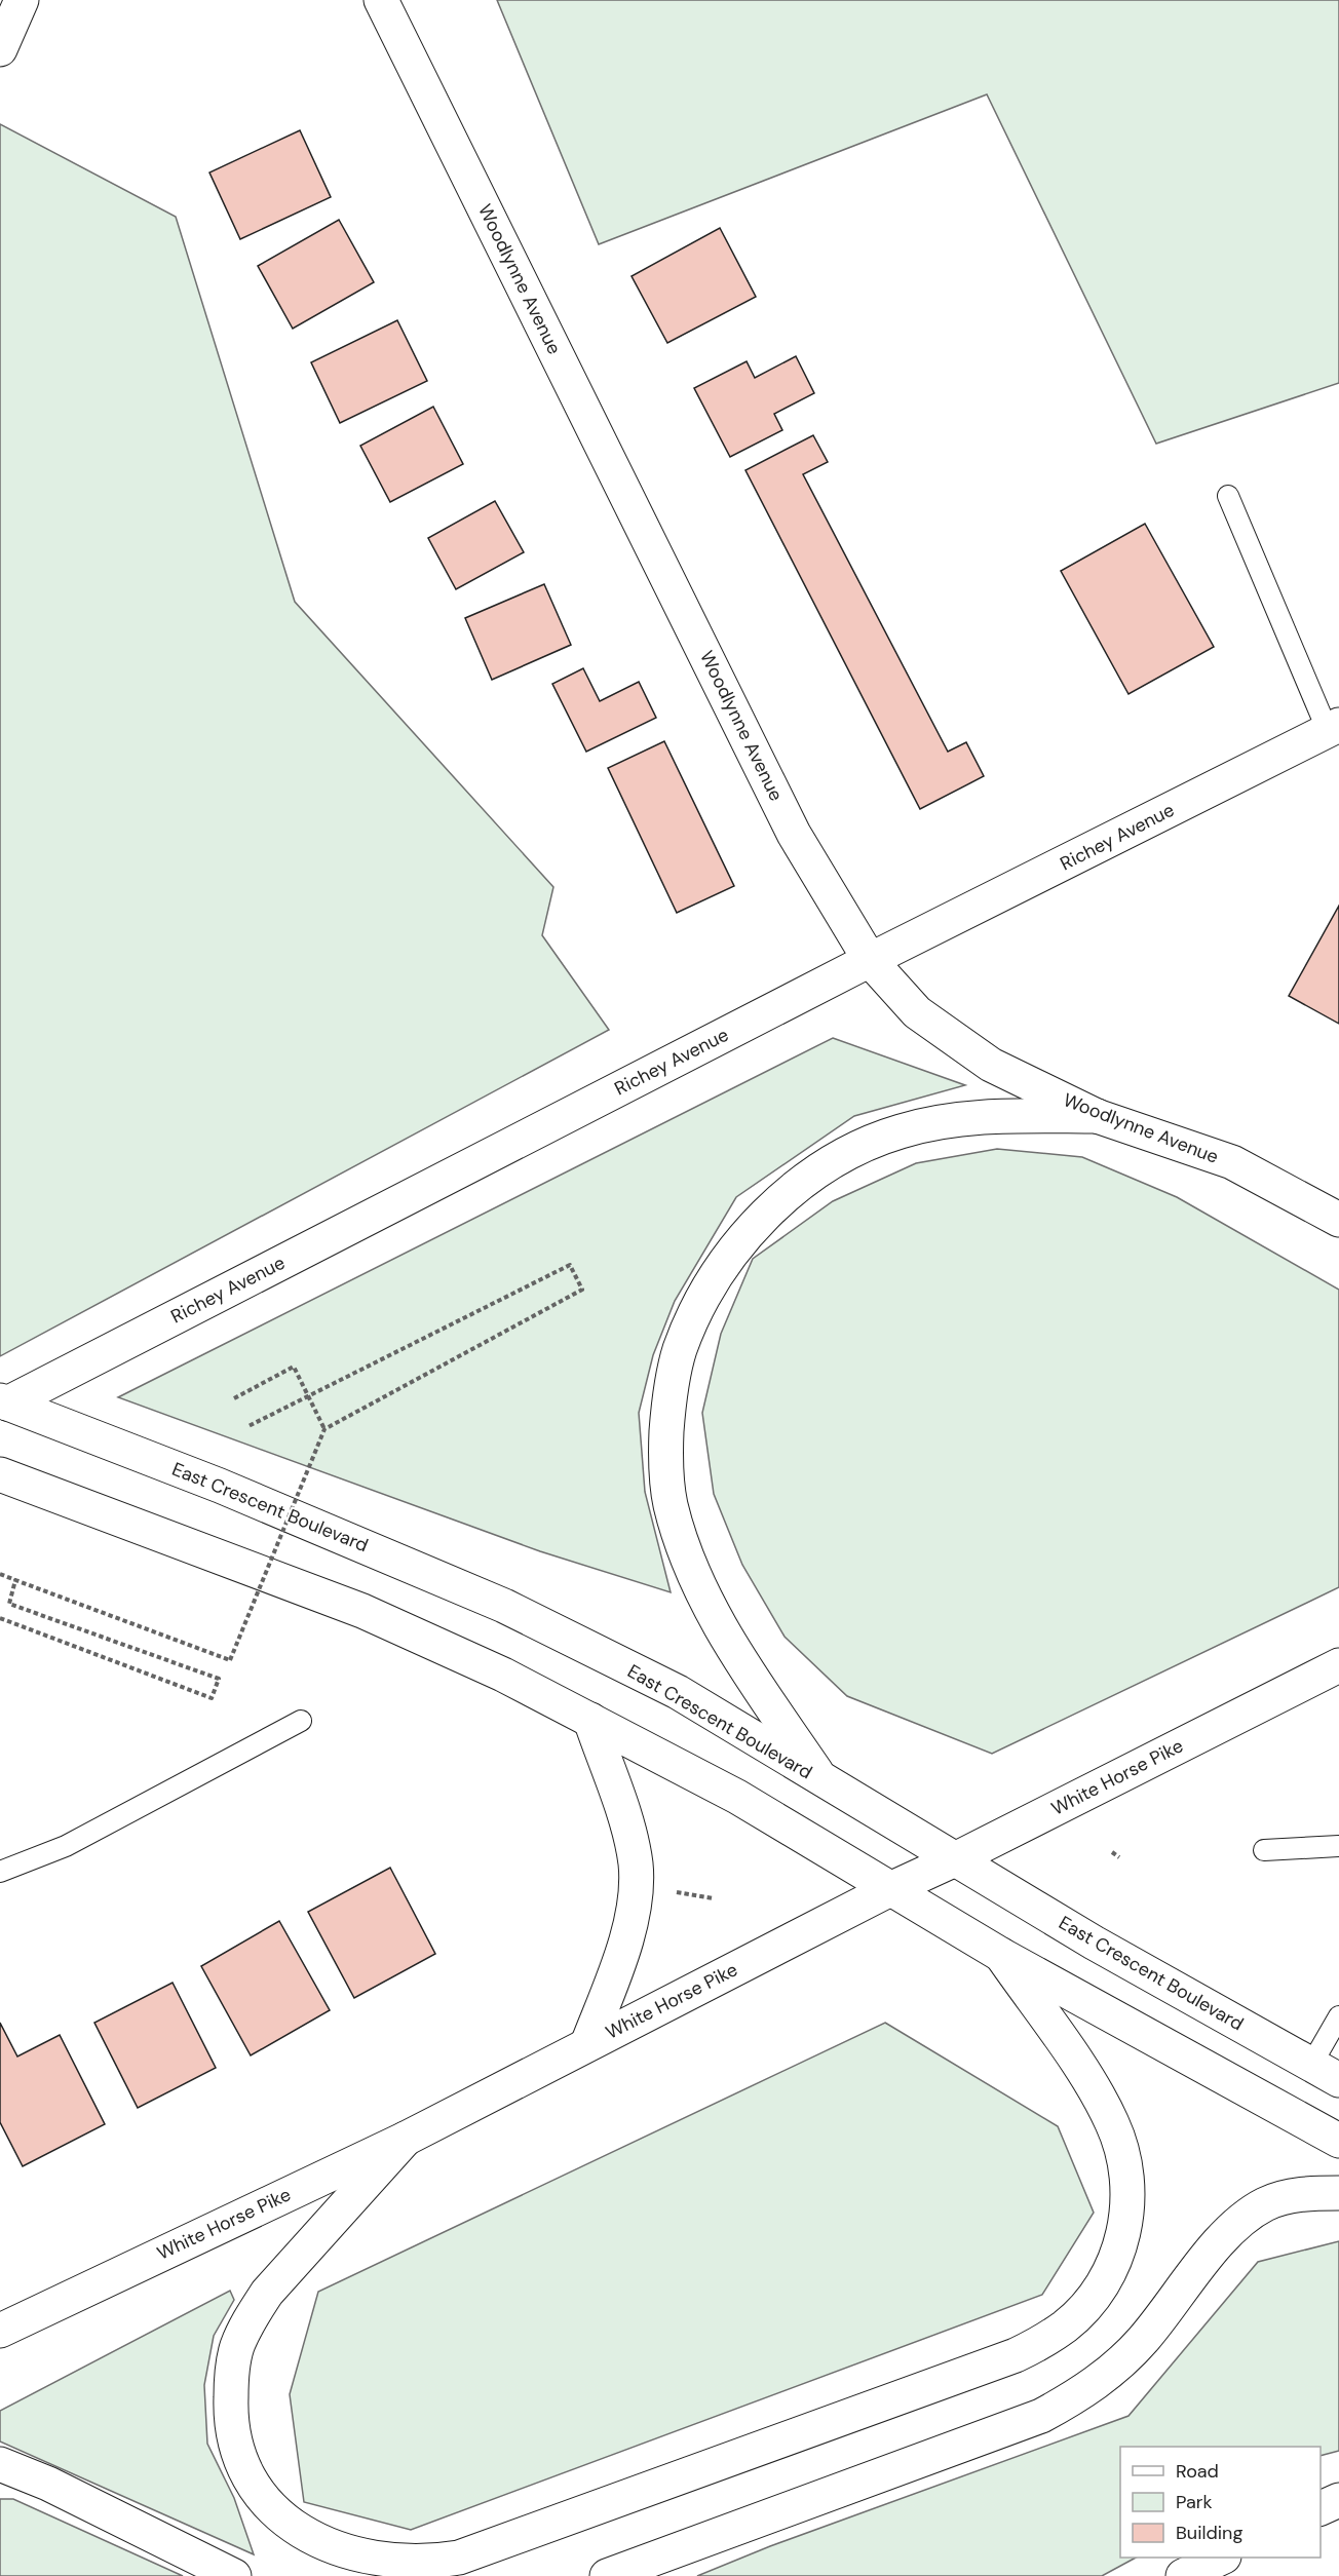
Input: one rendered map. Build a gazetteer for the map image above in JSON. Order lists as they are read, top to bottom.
{
  "streets": {
    "main road": [
      "Woodlynne Avenue",
      "Richey Avenue",
      "East Crescent Boulevard",
      "White Horse Pike"
    ]
  },
  "crossings": [
    ["Woodlynne Avenue", "Richey Avenue"],
    ["Richey Avenue", "East Crescent Boulevard"],
    ["East Crescent Boulevard", "White Horse Pike"]
  ],
  "legend": ["Road", "Park", "Building"]
}
